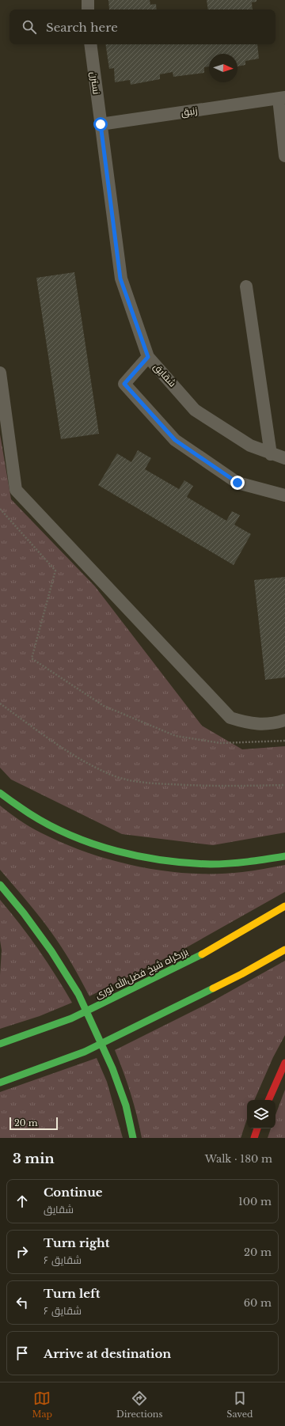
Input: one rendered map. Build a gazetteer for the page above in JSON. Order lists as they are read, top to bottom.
{
  "streets": {
    "highway": ["بزرگراه شیخ فضل‌الله نوری"],
    "street": ["نسترن", "زنبق", "شقایق"]
  },
  "crossings": [
    ["نسترن", "زنبق"],
    ["نسترن", "شقایق"],
    ["زنبق", "شقایق"]
  ],
  "scale_bar": "20 m",
  "north": "right",
  "page": {
    "search": "Search here",
    "scale": "20 m",
    "heading": ["3 min", "Walk · 180 m"],
    "list": [
      ["Continue", "شقایق", "100 m"],
      ["Turn right", "شقایق ۶", "20 m"],
      ["Turn left", "شقایق ۶", "60 m"],
      "Arrive at destination"
    ],
    "nav": ["Map", "Directions", "Saved"]
  }
}
